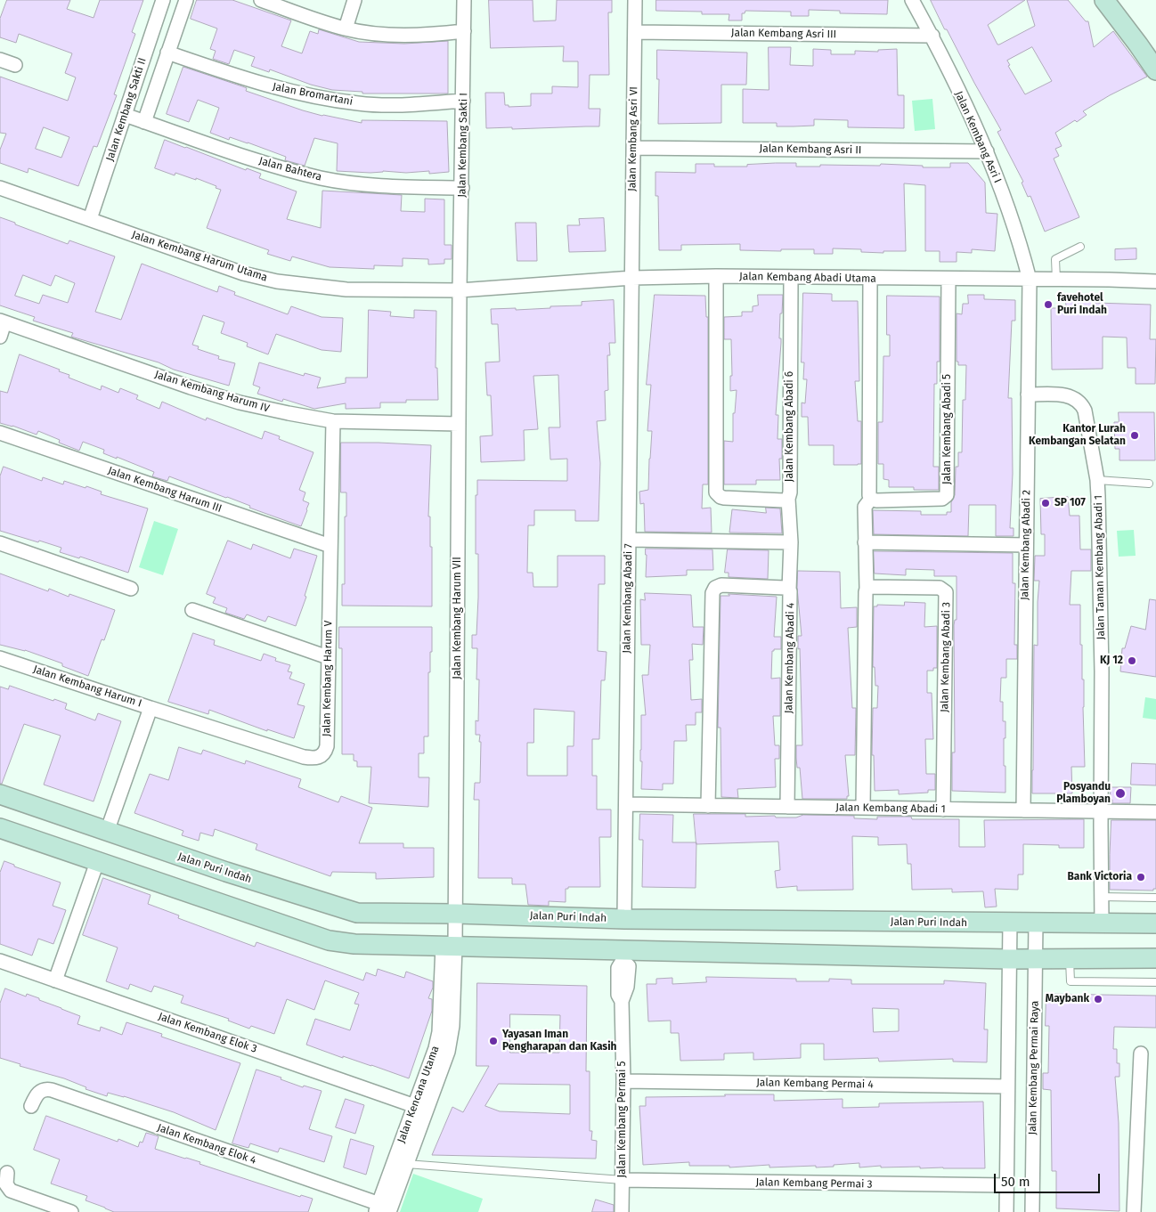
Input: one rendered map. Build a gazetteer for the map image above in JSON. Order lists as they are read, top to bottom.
{
  "streets": {
    "main road": ["Jalan Puri Indah"],
    "street": [
      "Jalan Kembang Asri III",
      "Jalan Bromartani",
      "Jalan Kembang Sakti II",
      "Jalan Kembang Asri I",
      "Jalan Kembang Asri VI",
      "Jalan Kembang Sakti I",
      "Jalan Kembang Asri II",
      "Jalan Bahtera",
      "Jalan Kembang Harum Utama",
      "Jalan Kembang Abadi Utama",
      "Jalan Kembang Harum IV",
      "Jalan Kembang Abadi 6",
      "Jalan Kembang Abadi 5",
      "Jalan Kembang Harum III",
      "Jalan Kembang Abadi 2",
      "Jalan Taman Kembang Abadi 1",
      "Jalan Kembang Abadi 7",
      "Jalan Kembang Harum VII",
      "Jalan Kembang Abadi 3",
      "Jalan Kembang Abadi 4",
      "Jalan Kembang Harum V",
      "Jalan Kembang Harum I",
      "Jalan Kembang Abadi 1",
      "Jalan Kembang Elok 3",
      "Jalan Kembang Permai Raya",
      "Jalan Kembang Permai 4",
      "Jalan Kencana Utama",
      "Jalan Kembang Permai 5",
      "Jalan Kembang Elok 4",
      "Jalan Kembang Permai 3"
    ]
  },
  "crossings": [
    ["Jalan Kembang Asri III", "Jalan Kembang Asri I"],
    ["Jalan Kembang Asri III", "Jalan Kembang Asri VI"],
    ["Jalan Bromartani", "Jalan Kembang Sakti I"],
    ["Jalan Kembang Sakti II", "Jalan Bahtera"],
    ["Jalan Kembang Sakti II", "Jalan Kembang Harum Utama"],
    ["Jalan Kembang Asri I", "Jalan Kembang Asri II"],
    ["Jalan Kembang Asri I", "Jalan Kembang Abadi Utama"],
    ["Jalan Kembang Asri I", "Jalan Kembang Abadi 2"],
    ["Jalan Kembang Asri VI", "Jalan Kembang Asri II"],
    ["Jalan Kembang Asri VI", "Jalan Kembang Abadi Utama"],
    ["Jalan Kembang Asri VI", "Jalan Kembang Abadi 7"],
    ["Jalan Kembang Sakti I", "Jalan Bahtera"],
    ["Jalan Kembang Sakti I", "Jalan Kembang Harum Utama"],
    ["Jalan Kembang Sakti I", "Jalan Kembang Abadi Utama"],
    ["Jalan Kembang Sakti I", "Jalan Kembang Harum VII"],
    ["Jalan Kembang Harum Utama", "Jalan Kembang Abadi Utama"],
    ["Jalan Kembang Harum Utama", "Jalan Kembang Harum VII"],
    ["Jalan Kembang Abadi Utama", "Jalan Kembang Abadi 6"],
    ["Jalan Kembang Abadi Utama", "Jalan Kembang Abadi 5"],
    ["Jalan Kembang Abadi Utama", "Jalan Kembang Abadi 2"],
    ["Jalan Kembang Abadi Utama", "Jalan Kembang Abadi 7"],
    ["Jalan Kembang Abadi Utama", "Jalan Kembang Harum VII"],
    ["Jalan Kembang Harum IV", "Jalan Kembang Harum VII"],
    ["Jalan Kembang Harum IV", "Jalan Kembang Harum V"],
    ["Jalan Kembang Harum III", "Jalan Kembang Harum V"],
    ["Jalan Kembang Abadi 2", "Jalan Taman Kembang Abadi 1"],
    ["Jalan Kembang Abadi 2", "Jalan Kembang Abadi 1"],
    ["Jalan Taman Kembang Abadi 1", "Jalan Kembang Abadi 1"],
    ["Jalan Taman Kembang Abadi 1", "Jalan Puri Indah"],
    ["Jalan Kembang Abadi 7", "Jalan Kembang Abadi 1"],
    ["Jalan Kembang Abadi 7", "Jalan Puri Indah"],
    ["Jalan Kembang Harum VII", "Jalan Puri Indah"],
    ["Jalan Kembang Harum VII", "Jalan Kencana Utama"],
    ["Jalan Kembang Abadi 3", "Jalan Kembang Abadi 1"],
    ["Jalan Kembang Abadi 4", "Jalan Kembang Abadi 1"],
    ["Jalan Kembang Harum V", "Jalan Kembang Harum I"],
    ["Jalan Kembang Harum I", "Jalan Puri Indah"],
    ["Jalan Puri Indah", "Jalan Kembang Permai Raya"],
    ["Jalan Kembang Elok 3", "Jalan Kencana Utama"],
    ["Jalan Kembang Permai 4", "Jalan Kembang Permai 5"],
    ["Jalan Kencana Utama", "Jalan Kembang Elok 4"],
    ["Jalan Kembang Permai 5", "Jalan Kembang Permai 3"]
  ],
  "places": [
    "favehotel Puri Indah",
    "Kantor Lurah Kembangan Selatan",
    "SP 107",
    "KJ 12",
    "Posyandu Plamboyan",
    "Bank Victoria",
    "Maybank",
    "Yayasan Iman Pengharapan dan Kasih"
  ],
  "scale_bar": "50 m"
}
